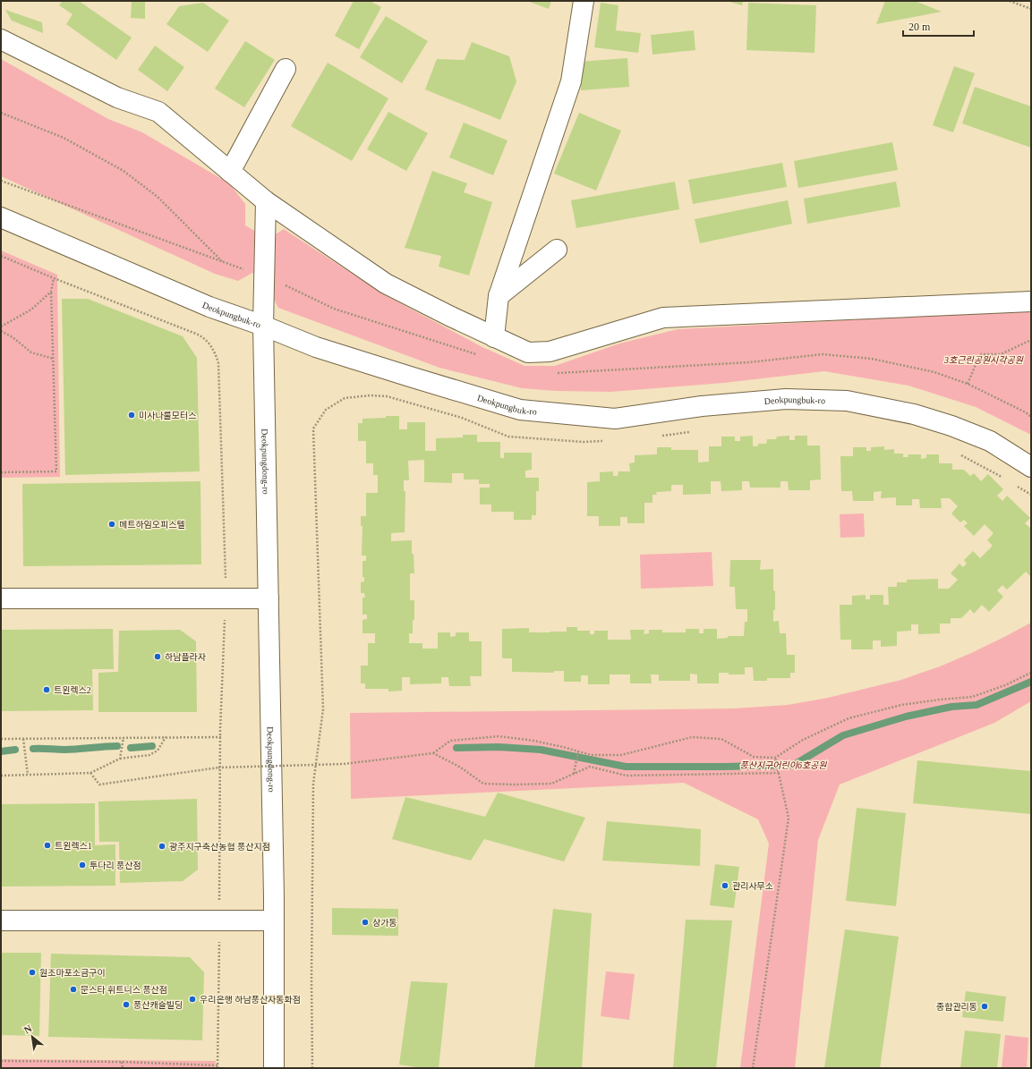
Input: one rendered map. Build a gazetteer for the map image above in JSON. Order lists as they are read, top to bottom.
{
  "streets": {
    "street": ["Deokpungbuk-ro", "Deokpungdong-ro"]
  },
  "crossings": [
    ["Deokpungbuk-ro", "Deokpungdong-ro"]
  ],
  "parks": ["3호근린공원시각공원", "풍산지구어린이6호공원"],
  "places": [
    "미사나룰모터스",
    "메트하임오피스텔",
    "하남플라자",
    "트윈렉스2",
    "트윈렉스1",
    "광주지구축산농협 풍산지점",
    "투다리 풍산점",
    "관리사무소",
    "상가동",
    "원조마포소금구이",
    "문스타 휘트니스 풍산점",
    "우리은행 하남풍산자동화점",
    "풍산캐슬빌딩",
    "종합관리동"
  ],
  "scale_bar": "20 m",
  "north": "top left"
}
